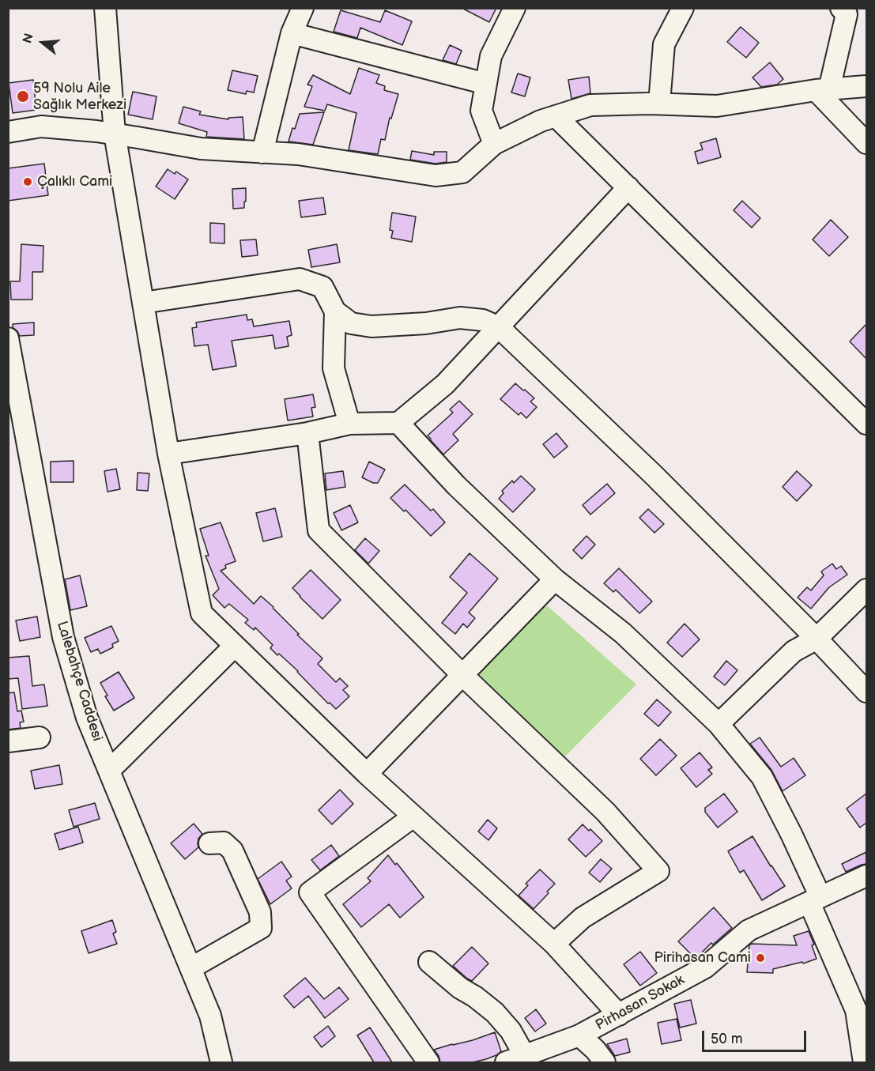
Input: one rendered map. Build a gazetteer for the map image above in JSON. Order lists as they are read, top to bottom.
{
  "streets": {
    "street": ["Lalebahçe Caddesi", "Pirhasan Sokak"]
  },
  "places": ["59 Nolu Aile Sağlık Merkezi", "Çalıklı Cami", "Pirihasan Cami"],
  "scale_bar": "50 m",
  "north": "left"
}
